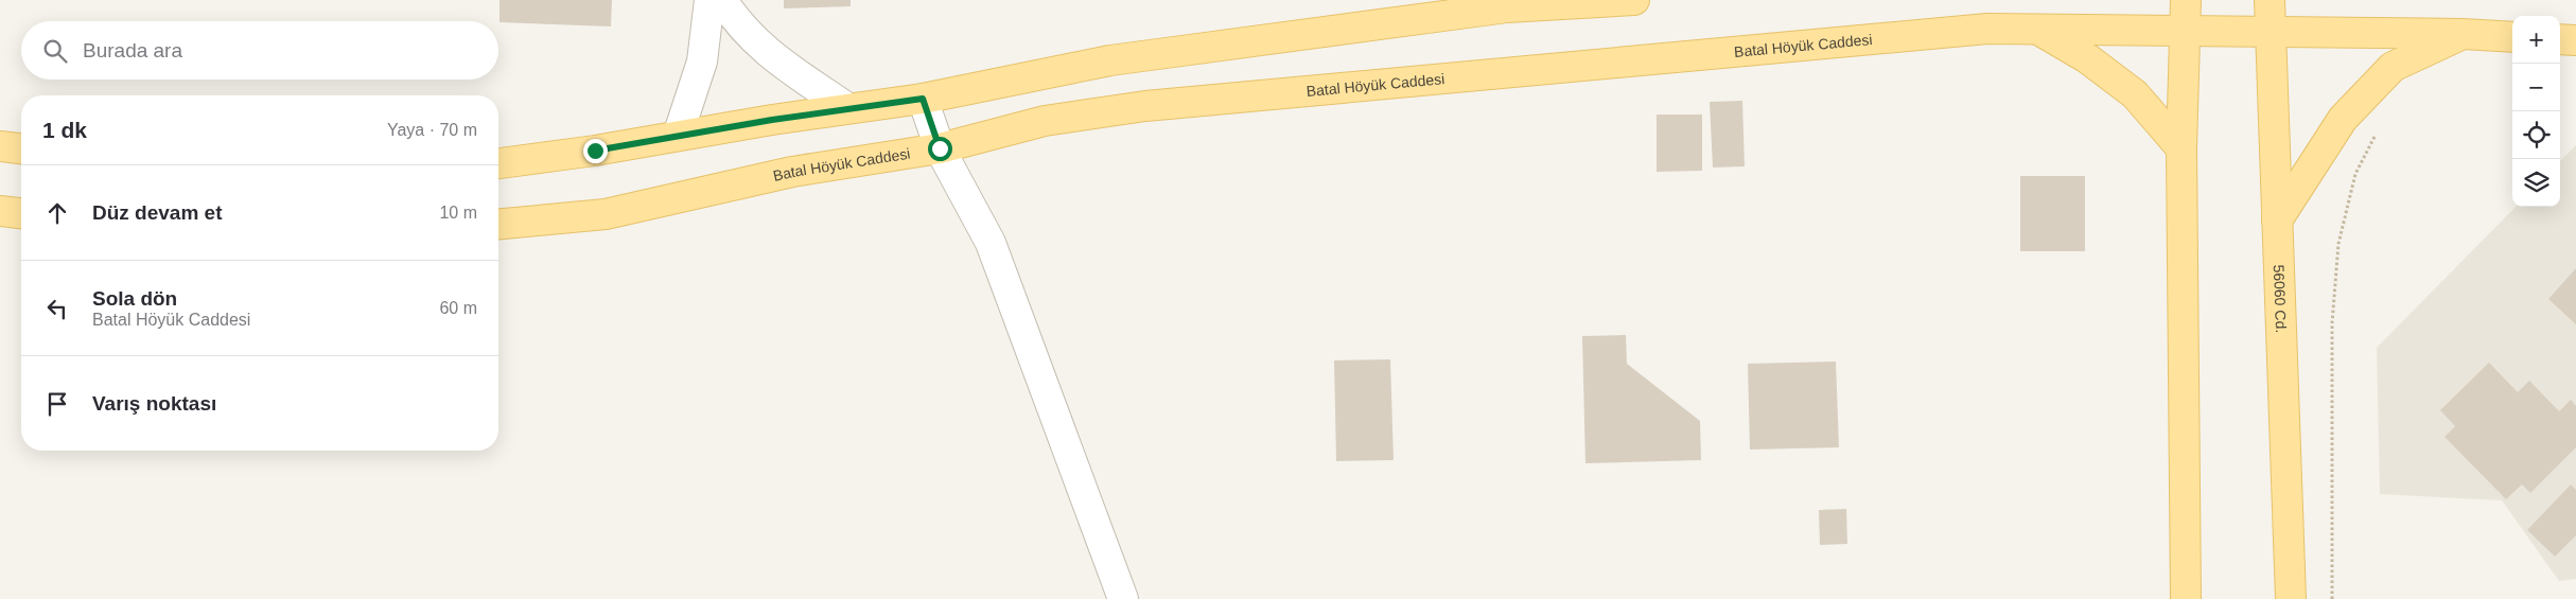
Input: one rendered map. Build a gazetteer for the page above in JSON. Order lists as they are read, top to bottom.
{
  "streets": {
    "main road": ["Batal Höyük Caddesi", "56060 Cd."]
  },
  "crossings": [
    ["Batal Höyük Caddesi", "56060 Cd."]
  ],
  "page": {
    "map_buttons": ["+", "−"],
    "search": "Burada ara",
    "heading": ["1 dk", "Yaya · 70 m"],
    "list": [
      ["Düz devam et", "10 m"],
      ["Sola dön", "Batal Höyük Caddesi", "60 m"],
      "Varış noktası"
    ]
  }
}
